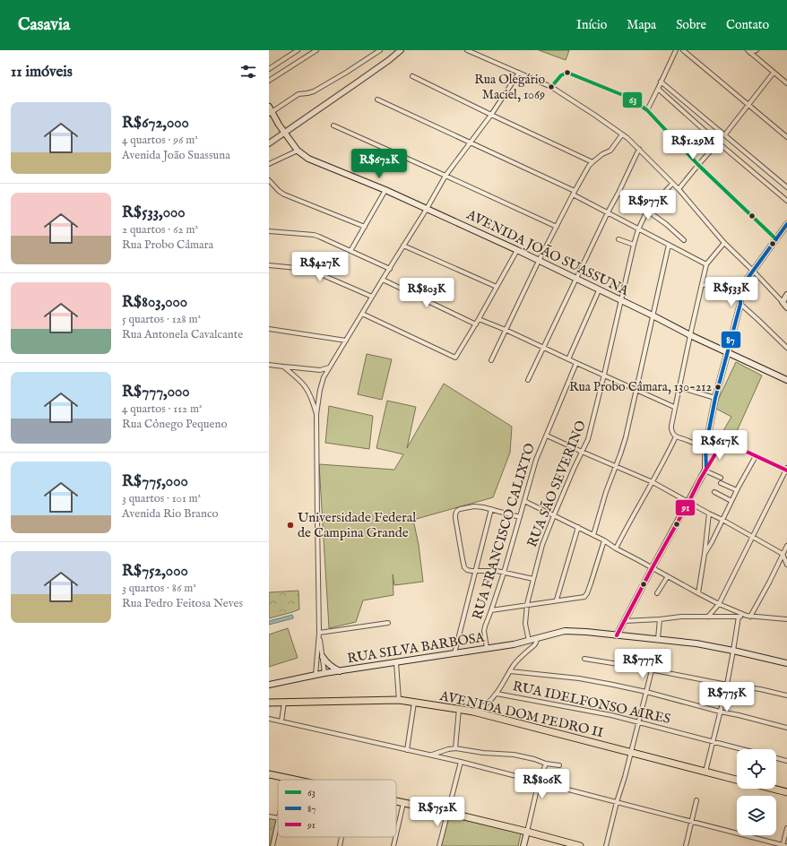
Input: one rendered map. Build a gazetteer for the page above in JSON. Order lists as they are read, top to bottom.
{
  "streets": {
    "main road": ["AVENIDA JOÃO SUASSUNA", "RUA SILVA BARBOSA", "AVENIDA DOM PEDRO II"],
    "street": ["RUA SÃO SEVERINO", "RUA FRANCISCO CALIXTO", "RUA IDELFONSO AIRES"]
  },
  "crossings": [
    ["AVENIDA JOÃO SUASSUNA", "RUA SÃO SEVERINO"],
    ["RUA SÃO SEVERINO", "RUA SILVA BARBOSA"],
    ["RUA FRANCISCO CALIXTO", "RUA SILVA BARBOSA"]
  ],
  "places": ["Rua Olegário Maciel, 1069", "Rua Probo Câmara, 130-212", "Universidade Federal de Campina Grande"],
  "lines": ["transit line 63", "transit line 87", "transit line 91"],
  "legend": ["63", "87", "91"],
  "page": {
    "header": "Casavia",
    "nav": [
      "Início",
      "Mapa",
      "Sobre",
      "Contato"
    ],
    "heading": "11 imóveis",
    "list": [
      {
        "name": "R$672,000",
        "note": "4 quartos · 96 m² · Avenida João Suassuna"
      },
      {
        "name": "R$533,000",
        "note": "2 quartos · 62 m² · Rua Probo Câmara"
      },
      {
        "name": "R$803,000",
        "note": "5 quartos · 128 m² · Rua Antonela Cavalcante"
      },
      {
        "name": "R$777,000",
        "note": "4 quartos · 112 m² · Rua Cônego Pequeno"
      },
      {
        "name": "R$775,000",
        "note": "3 quartos · 101 m² · Avenida Rio Branco"
      },
      {
        "name": "R$752,000",
        "note": "3 quartos · 86 m² · Rua Pedro Feitosa Neves"
      }
    ],
    "price": [
      "R$1.29M",
      "R$672K",
      "R$977K",
      "R$427K",
      "R$533K",
      "R$803K",
      "R$617K",
      "R$777K",
      "R$775K",
      "R$806K",
      "R$752K"
    ]
  }
}
